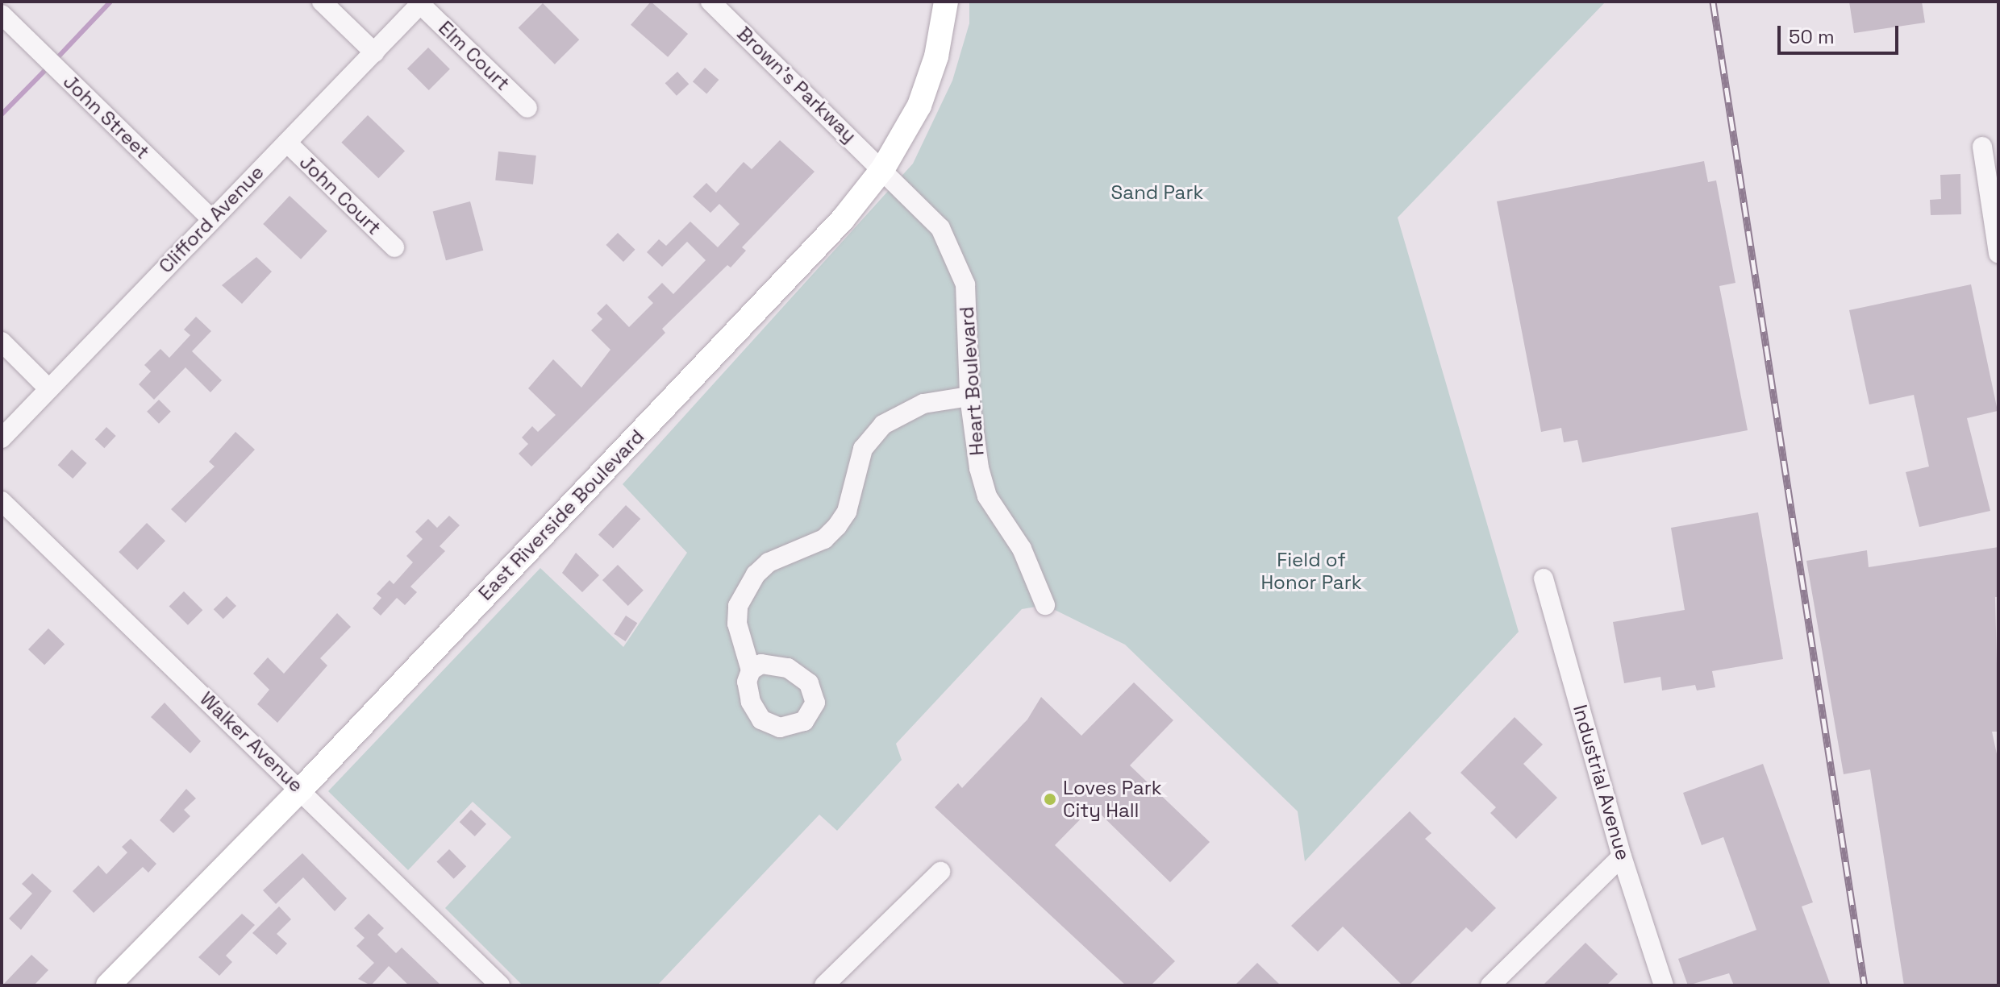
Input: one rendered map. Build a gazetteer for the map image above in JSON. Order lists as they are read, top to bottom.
{
  "streets": {
    "main road": ["East Riverside Boulevard"],
    "street": [
      "Elm Court",
      "Brown's Parkway",
      "John Street",
      "John Court",
      "Clifford Avenue",
      "Heart Boulevard",
      "Walker Avenue",
      "Industrial Avenue"
    ]
  },
  "crossings": [
    ["Elm Court", "Clifford Avenue"],
    ["Brown's Parkway", "Heart Boulevard"],
    ["Brown's Parkway", "East Riverside Boulevard"],
    ["John Street", "Clifford Avenue"],
    ["John Court", "Clifford Avenue"],
    ["Heart Boulevard", "East Riverside Boulevard"],
    ["East Riverside Boulevard", "Walker Avenue"]
  ],
  "parks": ["Sand Park", "Field of Honor Park"],
  "places": ["Loves Park City Hall"],
  "scale_bar": "50 m"
}
